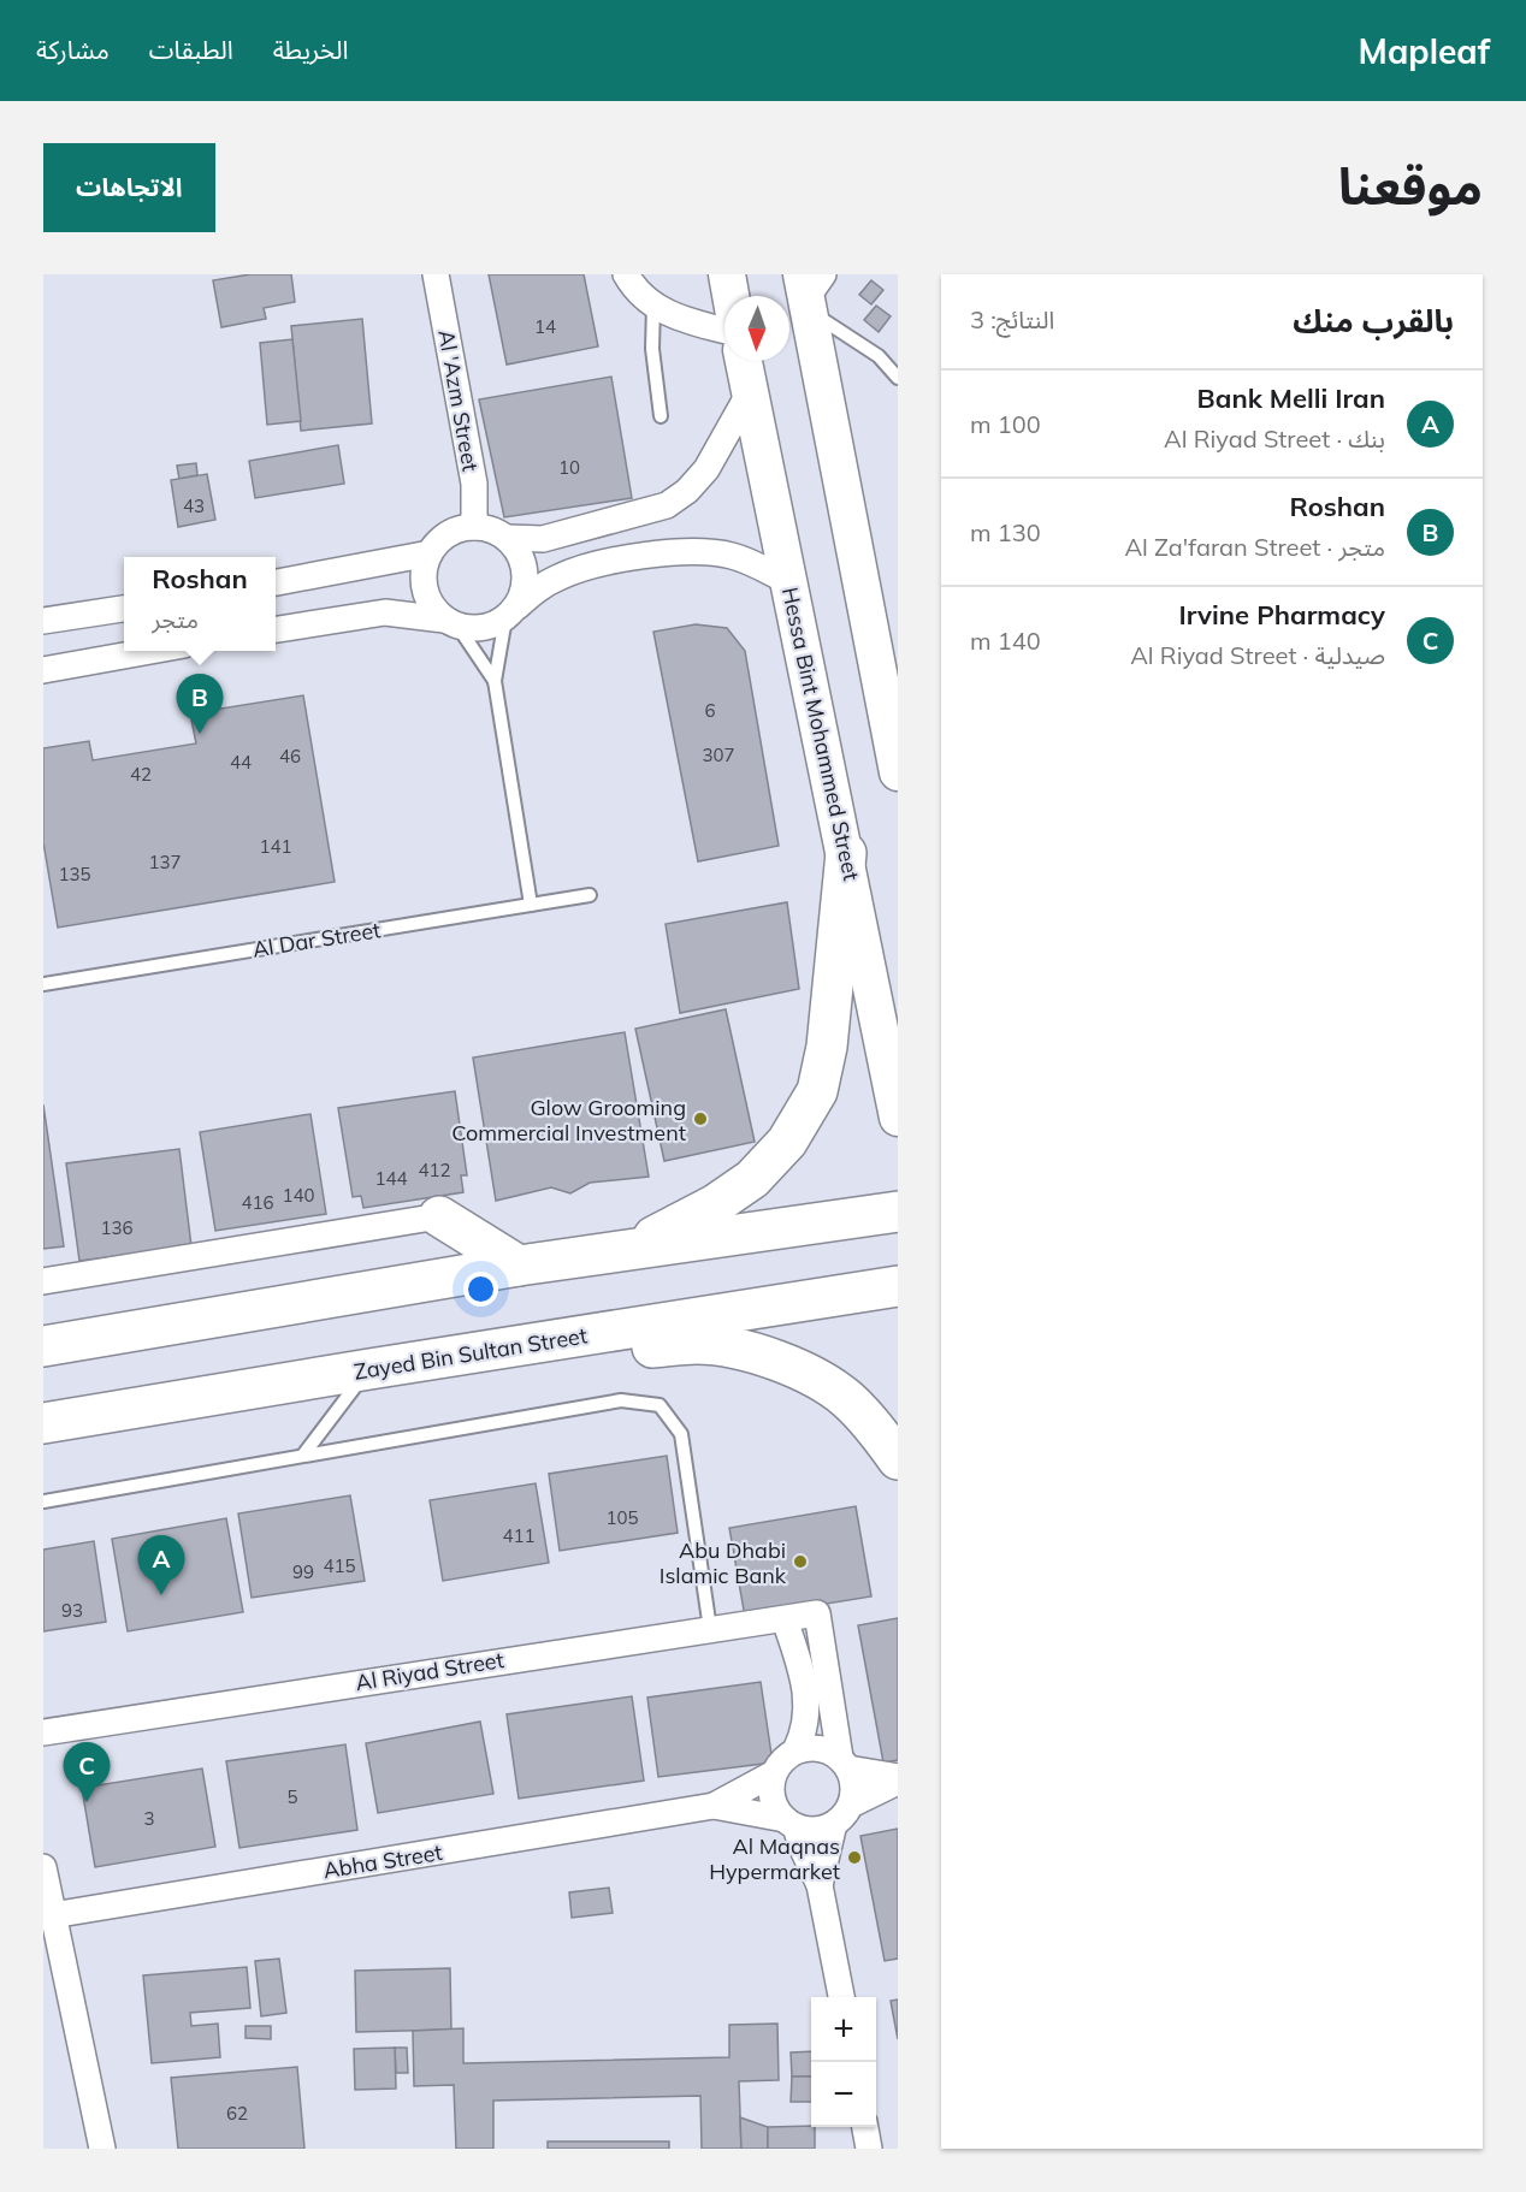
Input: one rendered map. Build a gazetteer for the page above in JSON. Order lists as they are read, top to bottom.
{
  "streets": {
    "highway": ["Zayed Bin Sultan Street"],
    "main road": ["Hessa Bint Mohammed Street"],
    "street": ["Al 'Azm Street", "Al Riyad Street", "Abha Street"],
    "lane": ["Al Dar Street"]
  },
  "crossings": [
    ["Al Riyad Street", "Abha Street"]
  ],
  "places": ["Glow Grooming Commercial Investment", "Abu Dhabi Islamic Bank", "Al Maqnas Hypermarket"],
  "house_numbers": [
    "14",
    "10",
    "43",
    "6",
    "307",
    "46",
    "44",
    "42",
    "141",
    "137",
    "135",
    "412",
    "144",
    "140",
    "416",
    "136",
    "105",
    "411",
    "415",
    "99",
    "93",
    "5",
    "3",
    "62"
  ],
  "north": "bottom",
  "page": {
    "header": "Mapleaf",
    "nav": ["الخريطة", "الطبقات", "مشاركة"],
    "title": "موقعنا",
    "buttons": "الاتجاهات",
    "heading": ["بالقرب منك", "النتائج: 3"],
    "list": [
      {
        "mark": "A",
        "name": "Bank Melli Iran",
        "note": "بنك · Al Riyad Street",
        "value": "100 m"
      },
      {
        "mark": "B",
        "name": "Roshan",
        "note": "متجر · Al Za'faran Street",
        "value": "130 m"
      },
      {
        "mark": "C",
        "name": "Irvine Pharmacy",
        "note": "صيدلية · Al Riyad Street",
        "value": "140 m"
      }
    ],
    "popup": ["Roshan", "متجر"],
    "pins": ["B", "A", "C"],
    "map_buttons": ["+", "−"]
  }
}
